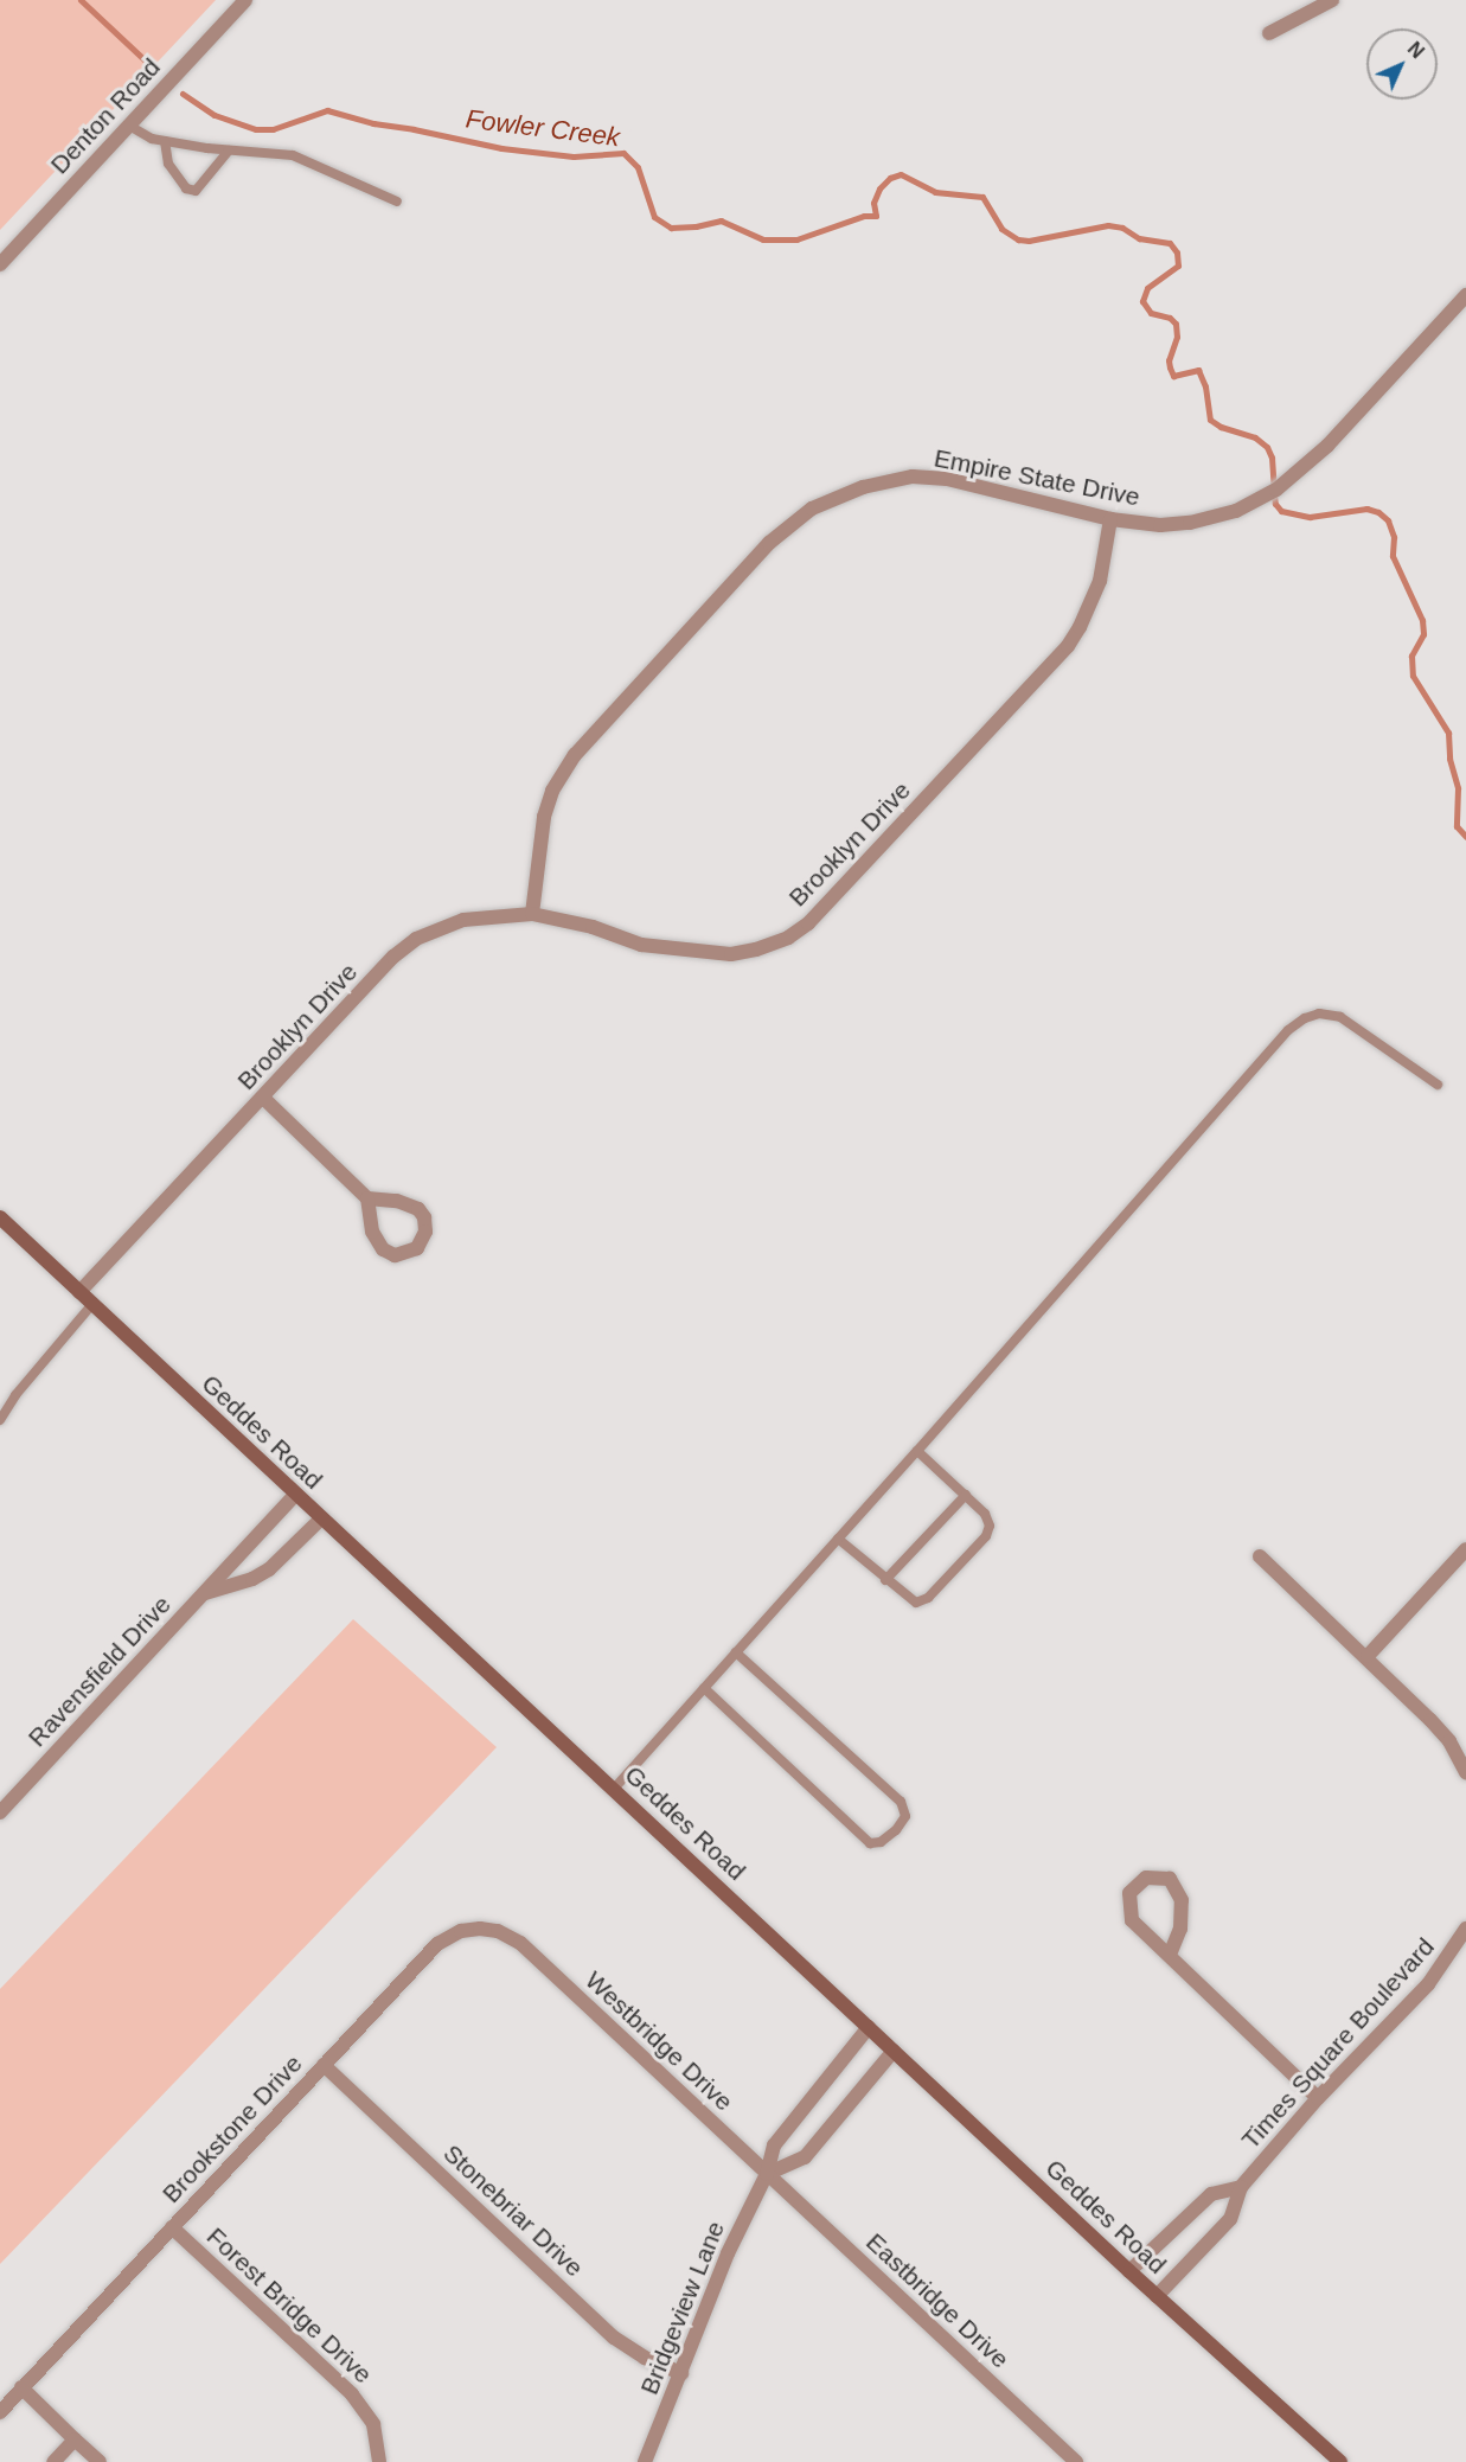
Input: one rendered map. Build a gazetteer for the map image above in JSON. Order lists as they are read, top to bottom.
{
  "streets": {
    "main road": ["Geddes Road"],
    "street": [
      "Denton Road",
      "Empire State Drive",
      "Brooklyn Drive",
      "Ravensfield Drive",
      "Westbridge Drive",
      "Times Square Boulevard",
      "Brookstone Drive",
      "Stonebriar Drive",
      "Eastbridge Drive",
      "Forest Bridge Drive",
      "Bridgeview Lane"
    ]
  },
  "crossings": [
    ["Empire State Drive", "Brooklyn Drive"],
    ["Brooklyn Drive", "Geddes Road"],
    ["Geddes Road", "Ravensfield Drive"],
    ["Geddes Road", "Times Square Boulevard"],
    ["Geddes Road", "Bridgeview Lane"],
    ["Westbridge Drive", "Brookstone Drive"],
    ["Westbridge Drive", "Eastbridge Drive"],
    ["Westbridge Drive", "Bridgeview Lane"],
    ["Brookstone Drive", "Stonebriar Drive"],
    ["Brookstone Drive", "Forest Bridge Drive"],
    ["Stonebriar Drive", "Bridgeview Lane"],
    ["Eastbridge Drive", "Bridgeview Lane"]
  ],
  "water": ["Fowler Creek"],
  "north": "top right"
}
